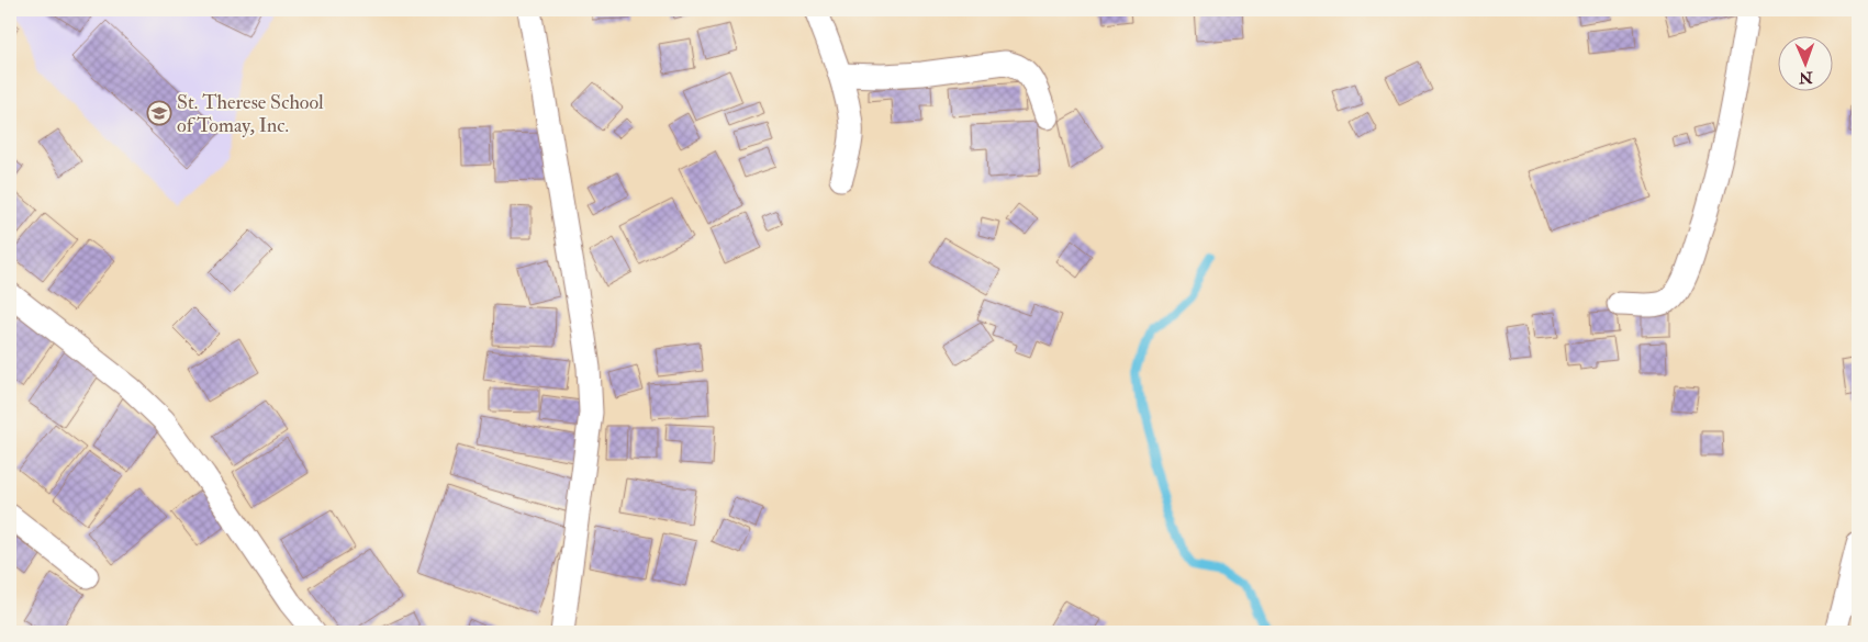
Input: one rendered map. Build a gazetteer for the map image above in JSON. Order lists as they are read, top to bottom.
{
  "places": {
    "school or university": ["St. Therese School of Tomay, Inc."]
  },
  "north": "bottom"
}
